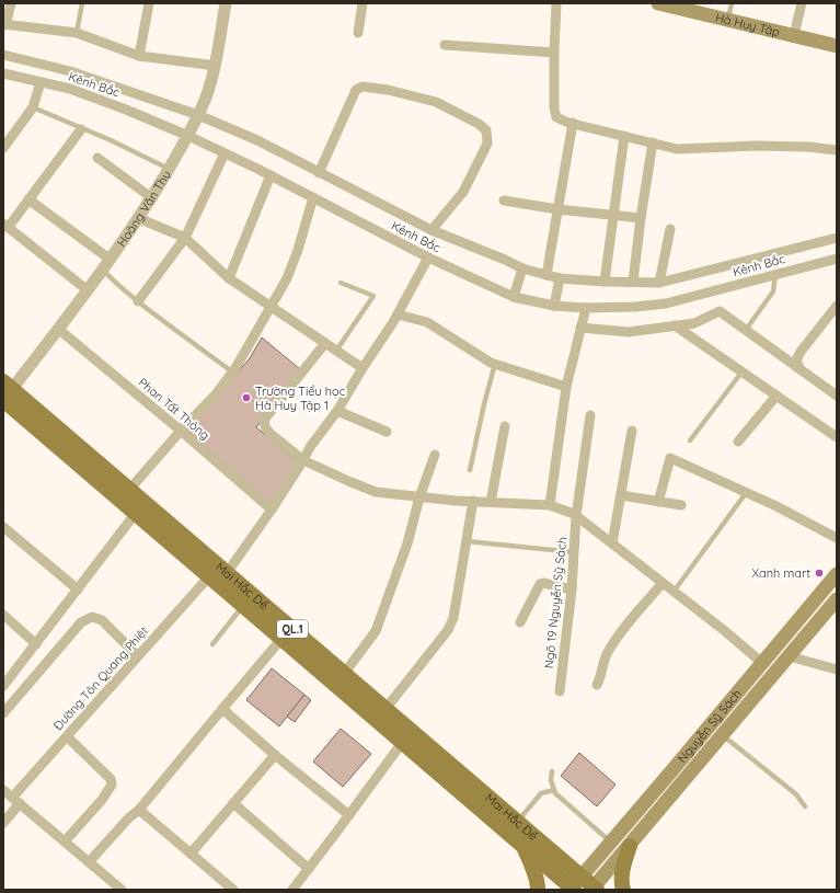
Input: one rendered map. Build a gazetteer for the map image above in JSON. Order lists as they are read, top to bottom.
{
  "streets": {
    "main road": [
      "Hà Huy Tập",
      "Mai Hắc Đế",
      "QL.1",
      "Nguyễn Sỹ Sách"
    ],
    "street": [
      "Kênh Bắc",
      "Hoàng Văn Thụ",
      "Phan Tất Thông",
      "Ngõ 19 Nguyễn Sỹ Sách",
      "Đường Tôn Quang Phiệt"
    ]
  },
  "crossings": [
    ["Kênh Bắc", "Hoàng Văn Thụ"],
    ["Hoàng Văn Thụ", "Phan Tất Thông"],
    ["Hoàng Văn Thụ", "Mai Hắc Đế"],
    ["Mai Hắc Đế", "QL.1"],
    ["Mai Hắc Đế", "Đường Tôn Quang Phiệt"],
    ["Mai Hắc Đế", "Nguyễn Sỹ Sách"],
    ["QL.1", "Nguyễn Sỹ Sách"]
  ],
  "places": ["Trường Tiểu học Hà Huy Tập 1", "Xanh mart"]
}
